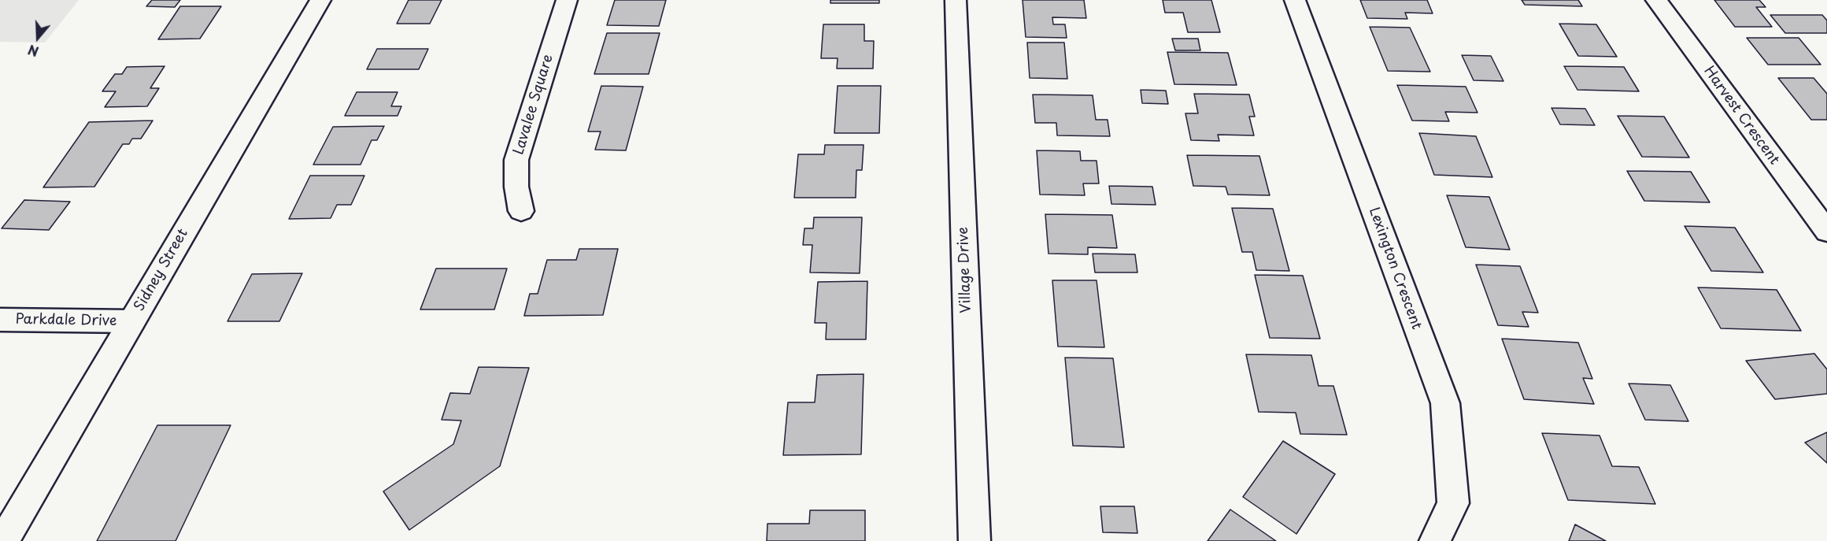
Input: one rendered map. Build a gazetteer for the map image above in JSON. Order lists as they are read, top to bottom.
{
  "streets": {
    "street": [
      "Lavalee Square",
      "Harvest Crescent",
      "Lexington Crescent",
      "Sidney Street",
      "Village Drive",
      "Parkdale Drive"
    ]
  },
  "crossings": [
    ["Sidney Street", "Parkdale Drive"]
  ],
  "north": "bottom"
}
